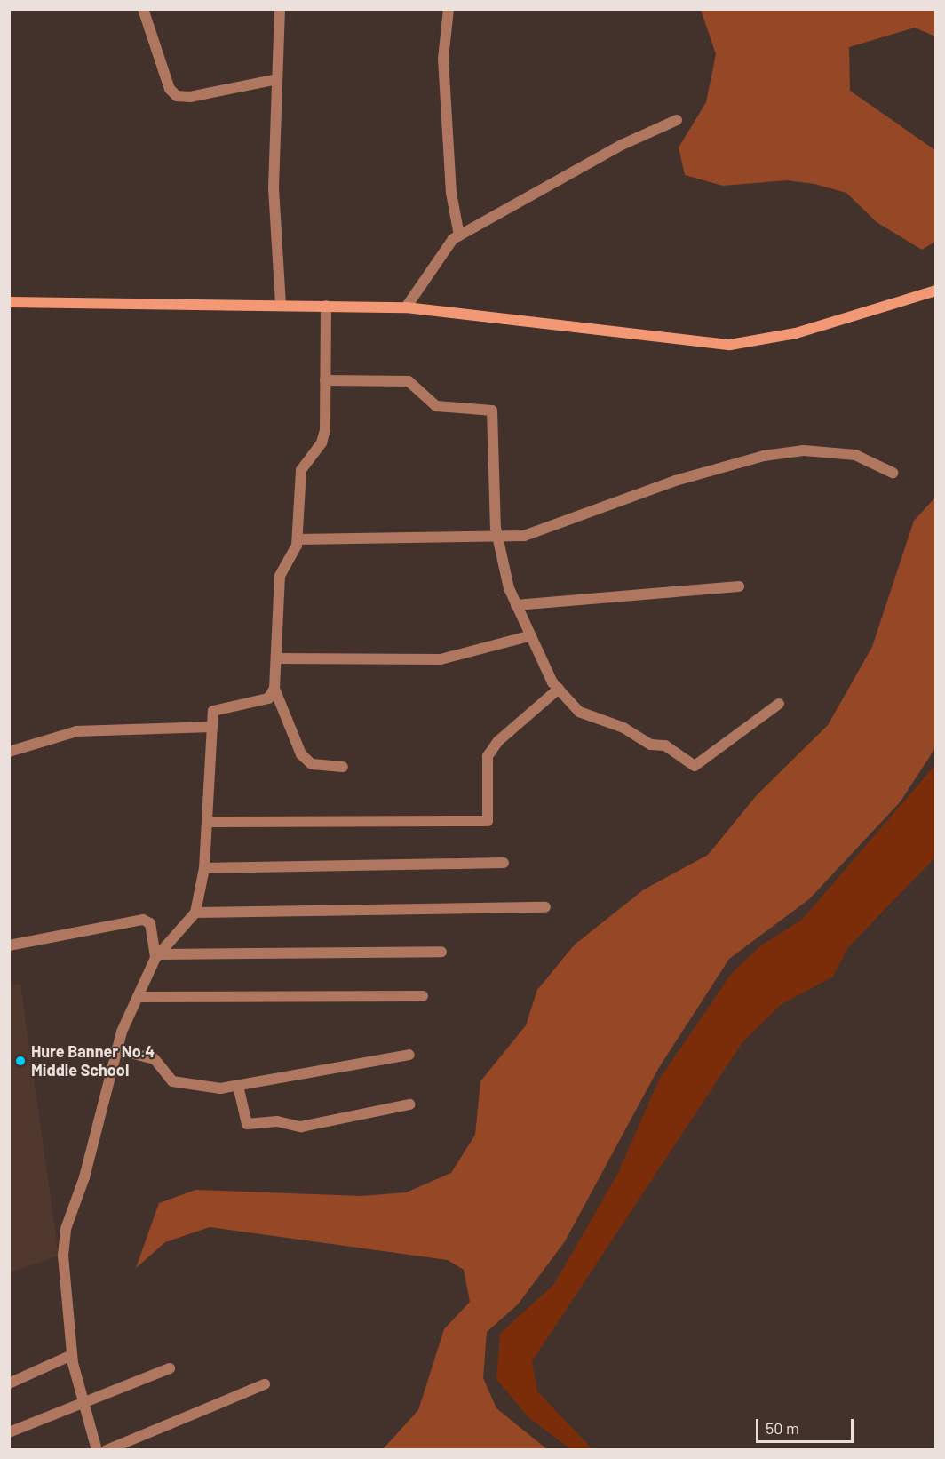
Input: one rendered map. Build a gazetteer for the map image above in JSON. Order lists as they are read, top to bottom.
{
  "places": ["Hure Banner No.4 Middle School"],
  "scale_bar": "50 m"
}
